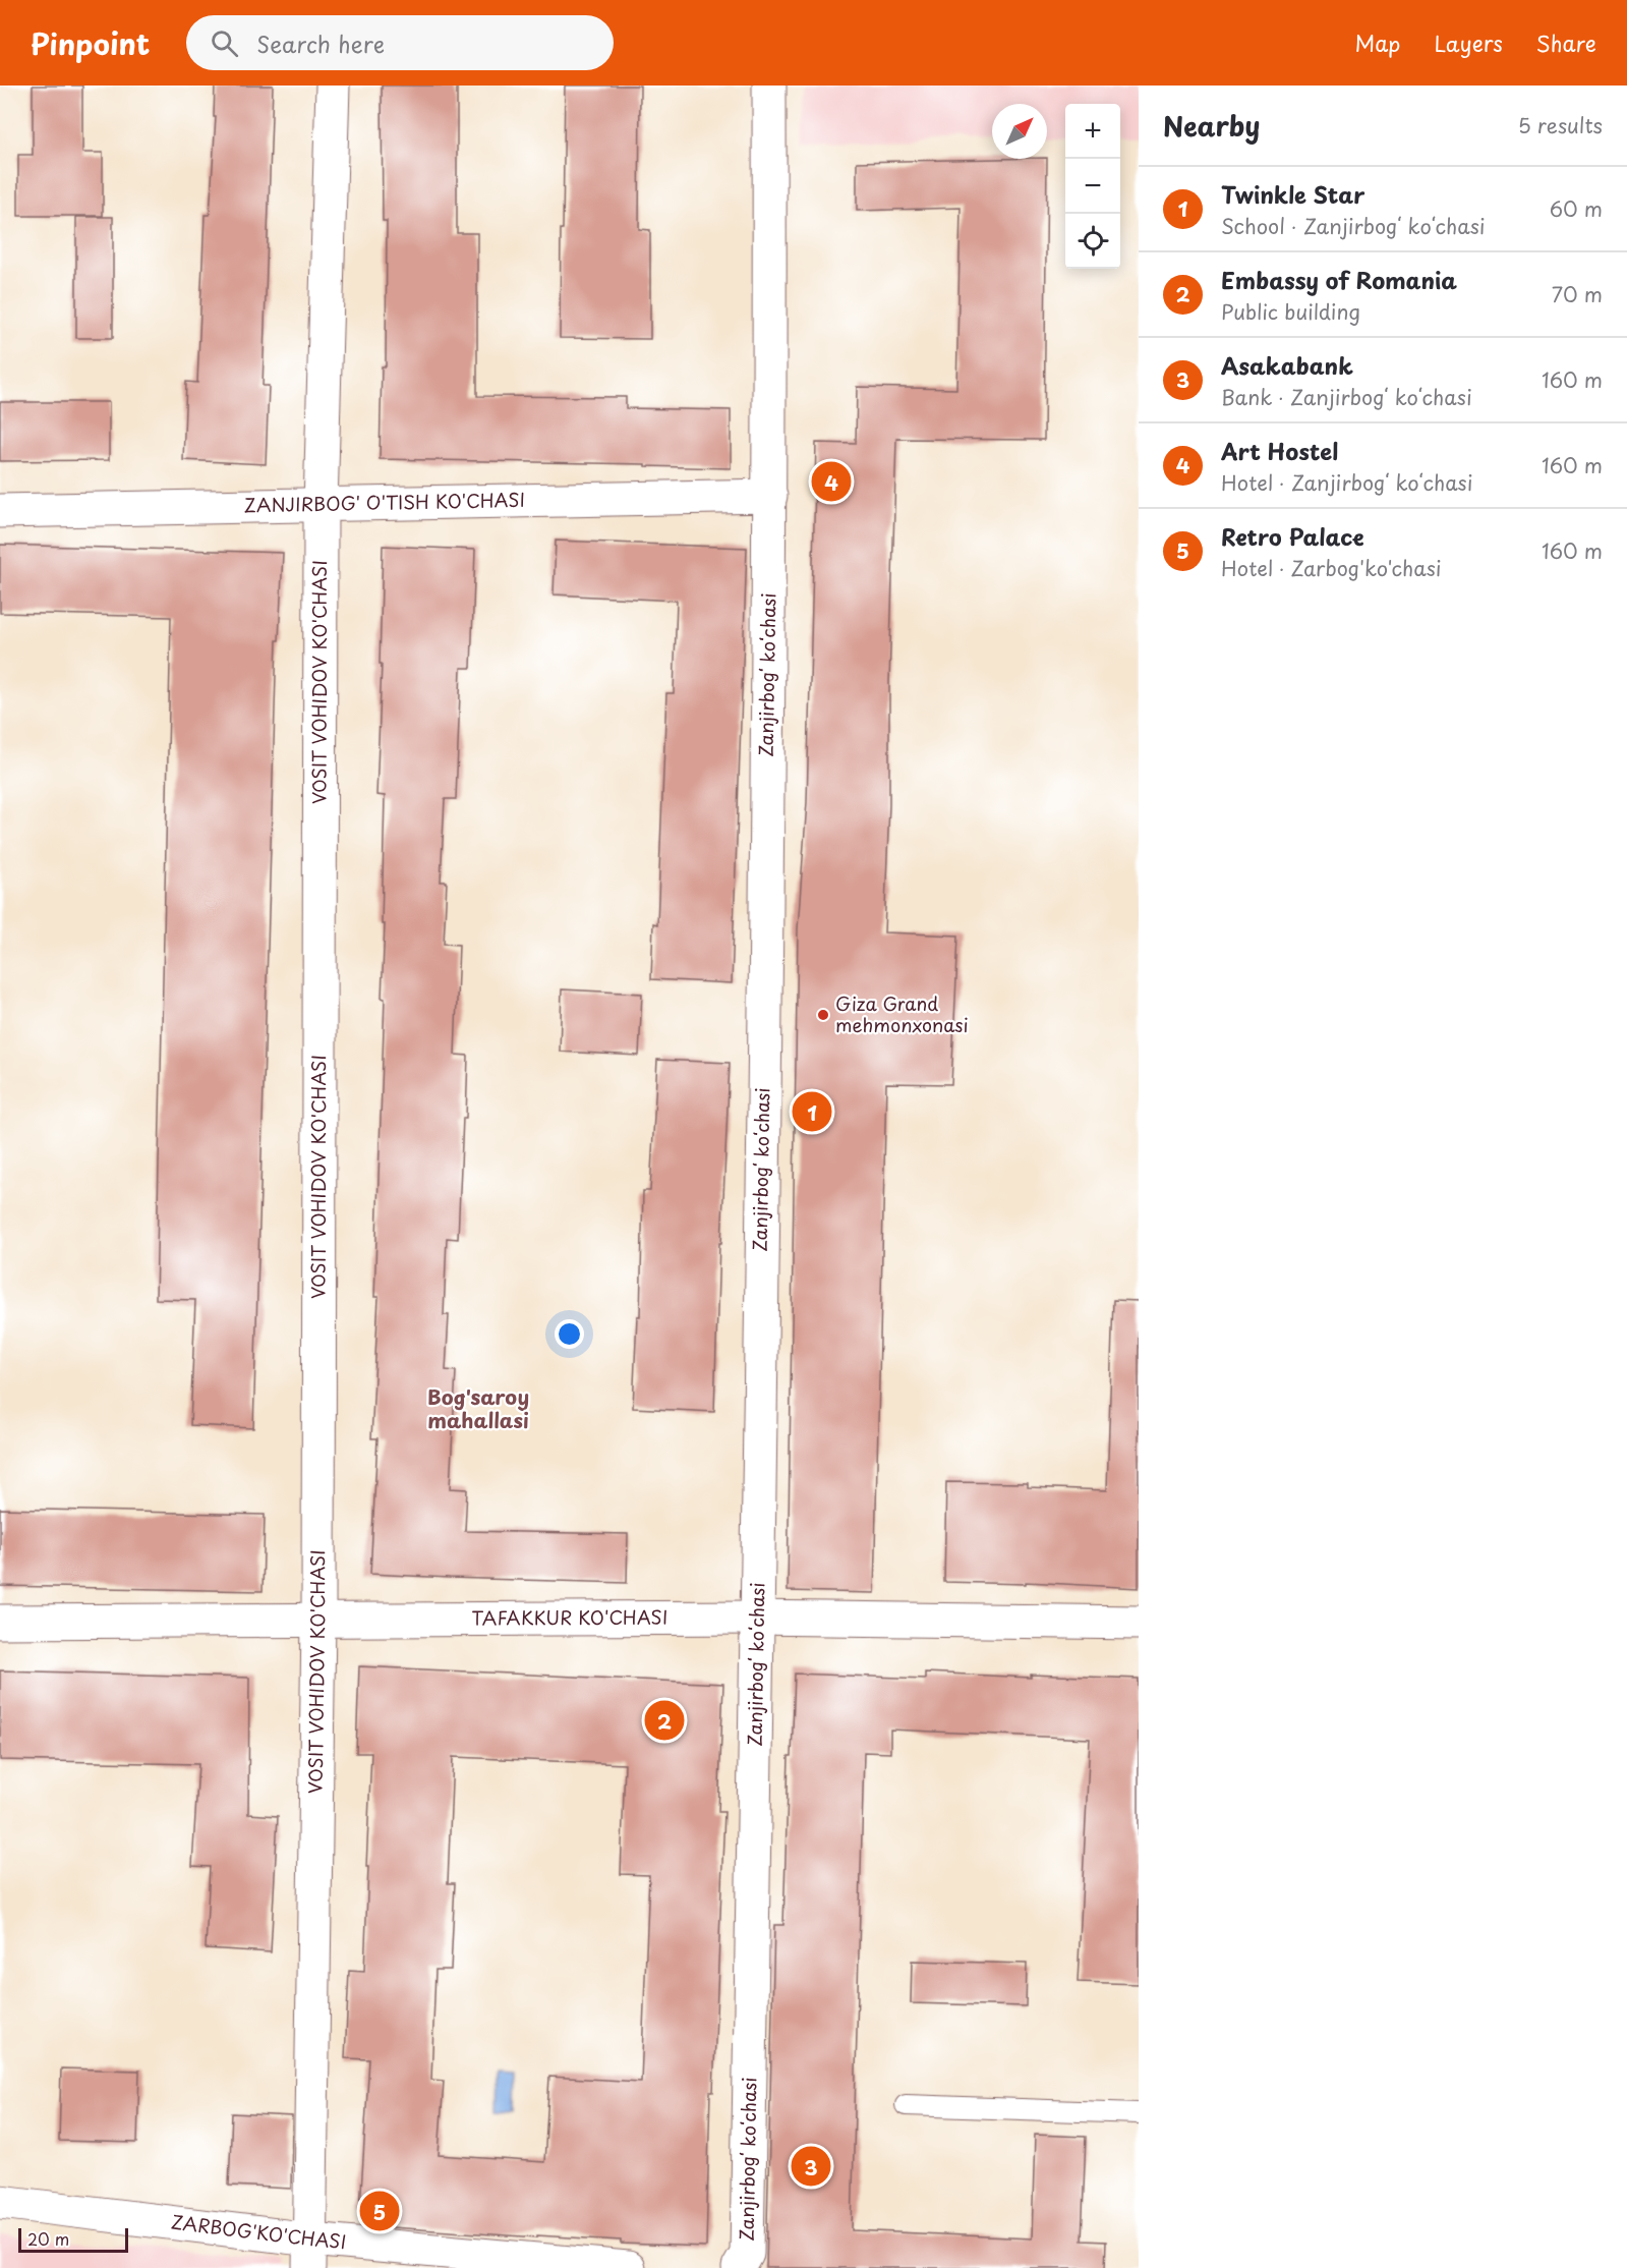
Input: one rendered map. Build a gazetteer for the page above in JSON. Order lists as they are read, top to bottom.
{
  "streets": {
    "street": [
      "ZANJIRBOG' O'TISH KO'CHASI",
      "Zanjirbogʻ koʻchasi",
      "VOSIT VOHIDOV KO'CHASI",
      "TAFAKKUR KO'CHASI",
      "ZARBOG'KO'CHASI"
    ]
  },
  "crossings": [
    ["ZANJIRBOG' O'TISH KO'CHASI", "Zanjirbogʻ koʻchasi"],
    ["ZANJIRBOG' O'TISH KO'CHASI", "VOSIT VOHIDOV KO'CHASI"],
    ["Zanjirbogʻ koʻchasi", "TAFAKKUR KO'CHASI"],
    ["VOSIT VOHIDOV KO'CHASI", "TAFAKKUR KO'CHASI"],
    ["VOSIT VOHIDOV KO'CHASI", "ZARBOG'KO'CHASI"]
  ],
  "districts": ["Bog'saroy mahallasi"],
  "places": ["Giza Grand mehmonxonasi"],
  "scale_bar": "20 m",
  "north": "top right",
  "page": {
    "header": "Pinpoint",
    "search": "Search here",
    "nav": ["Map", "Layers", "Share"],
    "heading": ["Nearby", "5 results"],
    "map_buttons": ["+", "−"],
    "list": [
      {
        "mark": "1",
        "name": "Twinkle Star",
        "note": "School · Zanjirbogʻ koʻchasi",
        "value": "60 m"
      },
      {
        "mark": "2",
        "name": "Embassy of Romania",
        "note": "Public building",
        "value": "70 m"
      },
      {
        "mark": "3",
        "name": "Asakabank",
        "note": "Bank · Zanjirbogʻ koʻchasi",
        "value": "160 m"
      },
      {
        "mark": "4",
        "name": "Art Hostel",
        "note": "Hotel · Zanjirbogʻ koʻchasi",
        "value": "160 m"
      },
      {
        "mark": "5",
        "name": "Retro Palace",
        "note": "Hotel · Zarbog'ko'chasi",
        "value": "160 m"
      }
    ],
    "pins": [
      "4",
      "1",
      "2",
      "3",
      "5"
    ],
    "scale": "20 m"
  }
}
